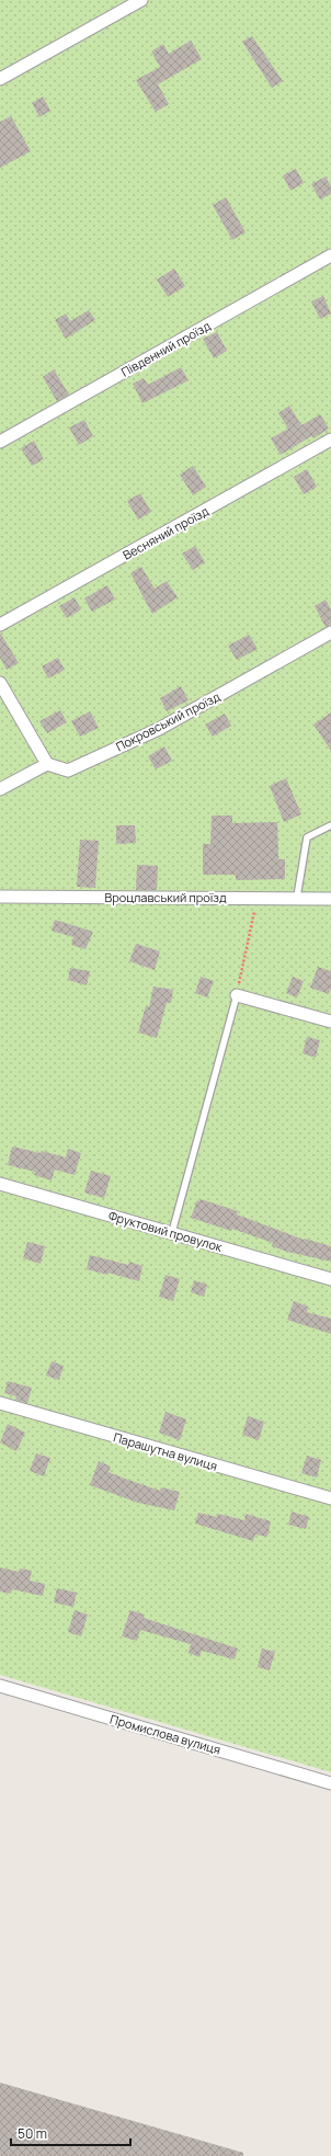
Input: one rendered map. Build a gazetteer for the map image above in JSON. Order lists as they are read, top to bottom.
{
  "streets": {
    "street": [
      "Південний проїзд",
      "Весняний проїзд",
      "Покровський проїзд",
      "Вроцлавський проїзд",
      "Фруктовий провулок",
      "Парашутна вулиця",
      "Промислова вулиця"
    ]
  },
  "scale_bar": "50 m"
}
